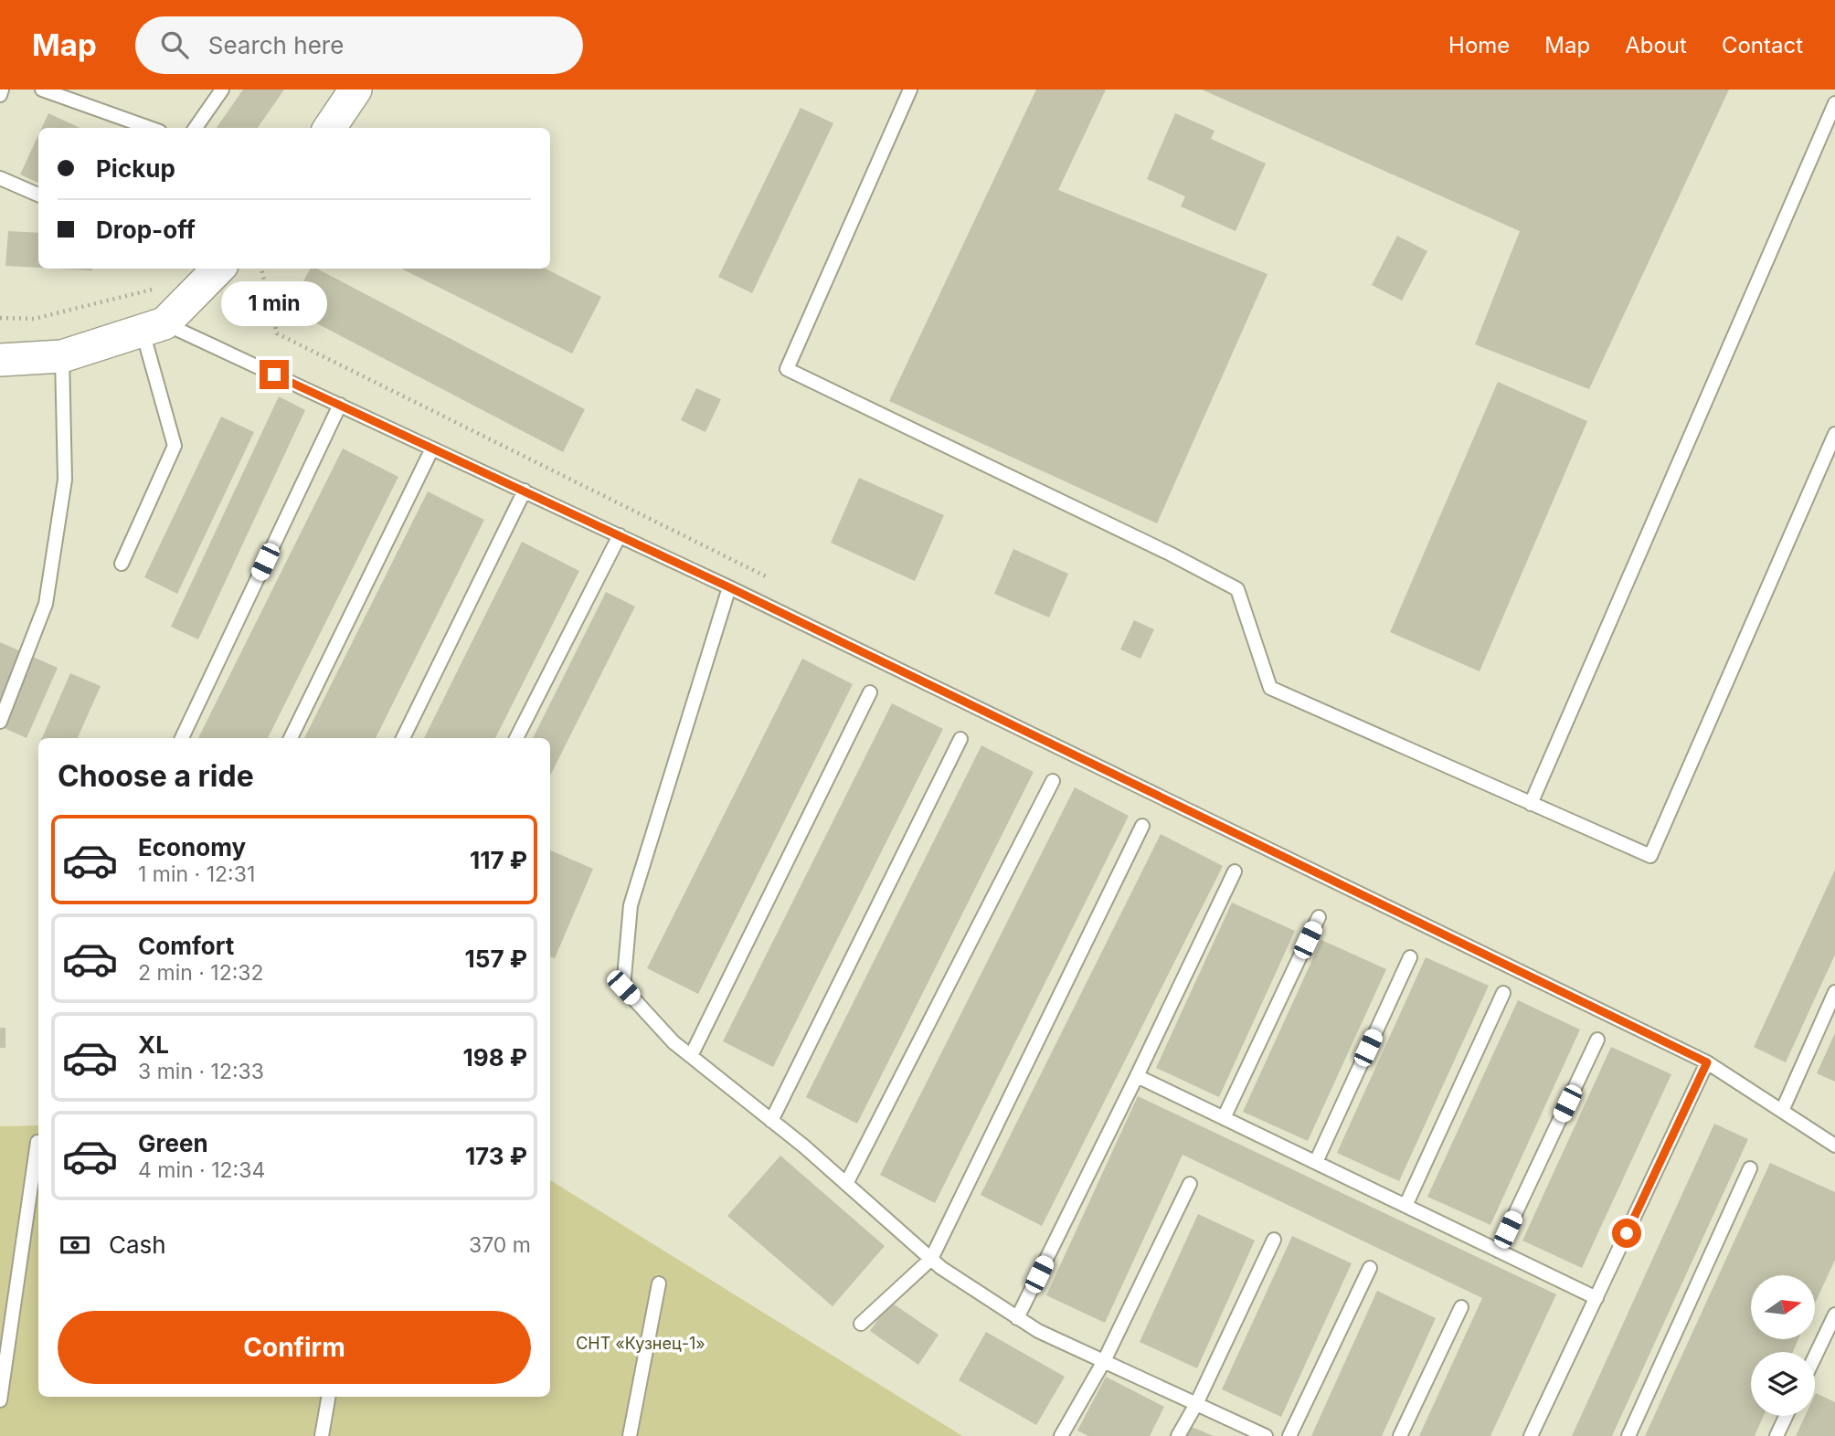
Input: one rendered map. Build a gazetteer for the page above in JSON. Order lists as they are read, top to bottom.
{
  "parks": ["СНТ «Кузнец-1»"],
  "north": "right",
  "page": {
    "header": "Map",
    "search": "Search here",
    "nav": [
      "Home",
      "Map",
      "About",
      "Contact"
    ],
    "banner": ["Pickup", "Drop-off"],
    "bubble": "1 min",
    "heading": "Choose a ride",
    "list": [
      {
        "name": "Economy",
        "note": "1 min · 12:31",
        "value": "117 ₽"
      },
      {
        "name": "Comfort",
        "note": "2 min · 12:32",
        "value": "157 ₽"
      },
      {
        "name": "XL",
        "note": "3 min · 12:33",
        "value": "198 ₽"
      },
      {
        "name": "Green",
        "note": "4 min · 12:34",
        "value": "173 ₽"
      }
    ],
    "pay": ["Cash", "370 m"],
    "buttons": "Confirm"
  }
}
